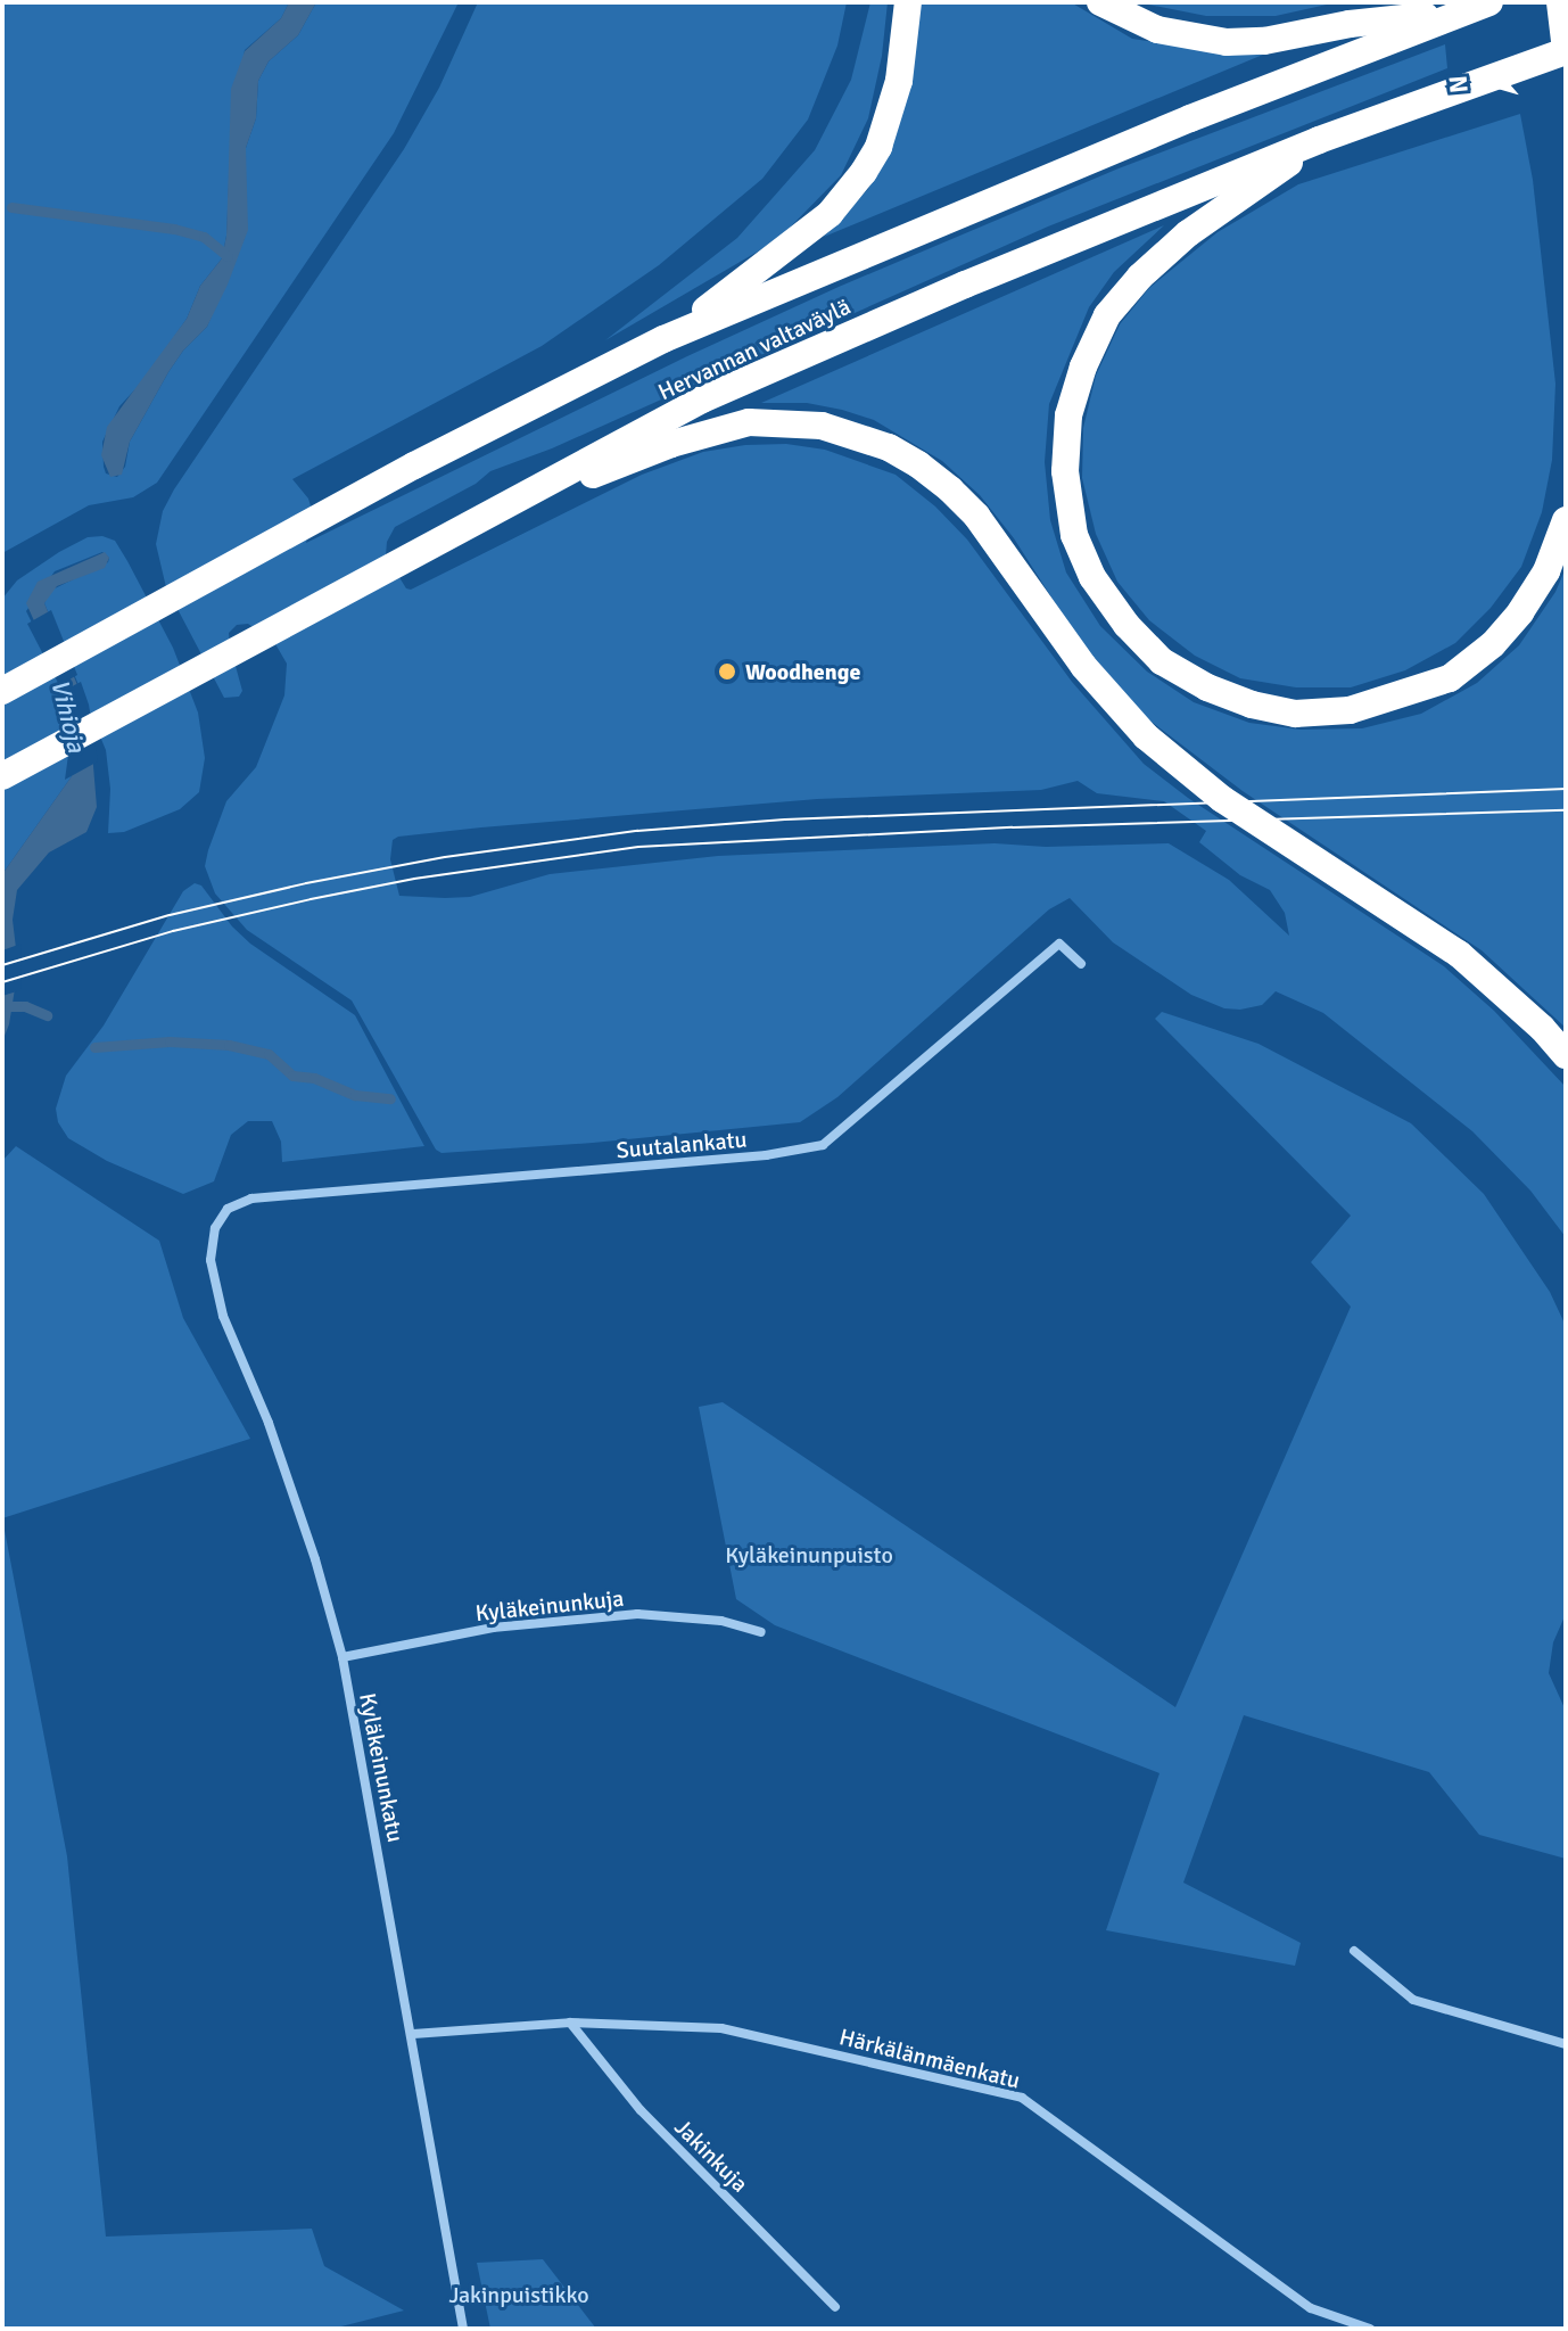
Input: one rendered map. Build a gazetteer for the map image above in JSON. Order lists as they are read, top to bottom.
{
  "streets": {
    "highway": ["Hervannan valtaväylä"],
    "street": [
      "Suutalankatu",
      "Kyläkeinunkuja",
      "Kyläkeinunkatu",
      "Härkälänmäenkatu",
      "Jakinkuja"
    ]
  },
  "crossings": [
    ["Suutalankatu", "Kyläkeinunkatu"],
    ["Kyläkeinunkuja", "Kyläkeinunkatu"],
    ["Kyläkeinunkatu", "Härkälänmäenkatu"],
    ["Härkälänmäenkatu", "Jakinkuja"]
  ],
  "water": ["Vihioja"],
  "parks": ["Kyläkeinunpuisto", "Jakinpuistikko"],
  "places": ["Woodhenge"],
  "north": "left"
}
